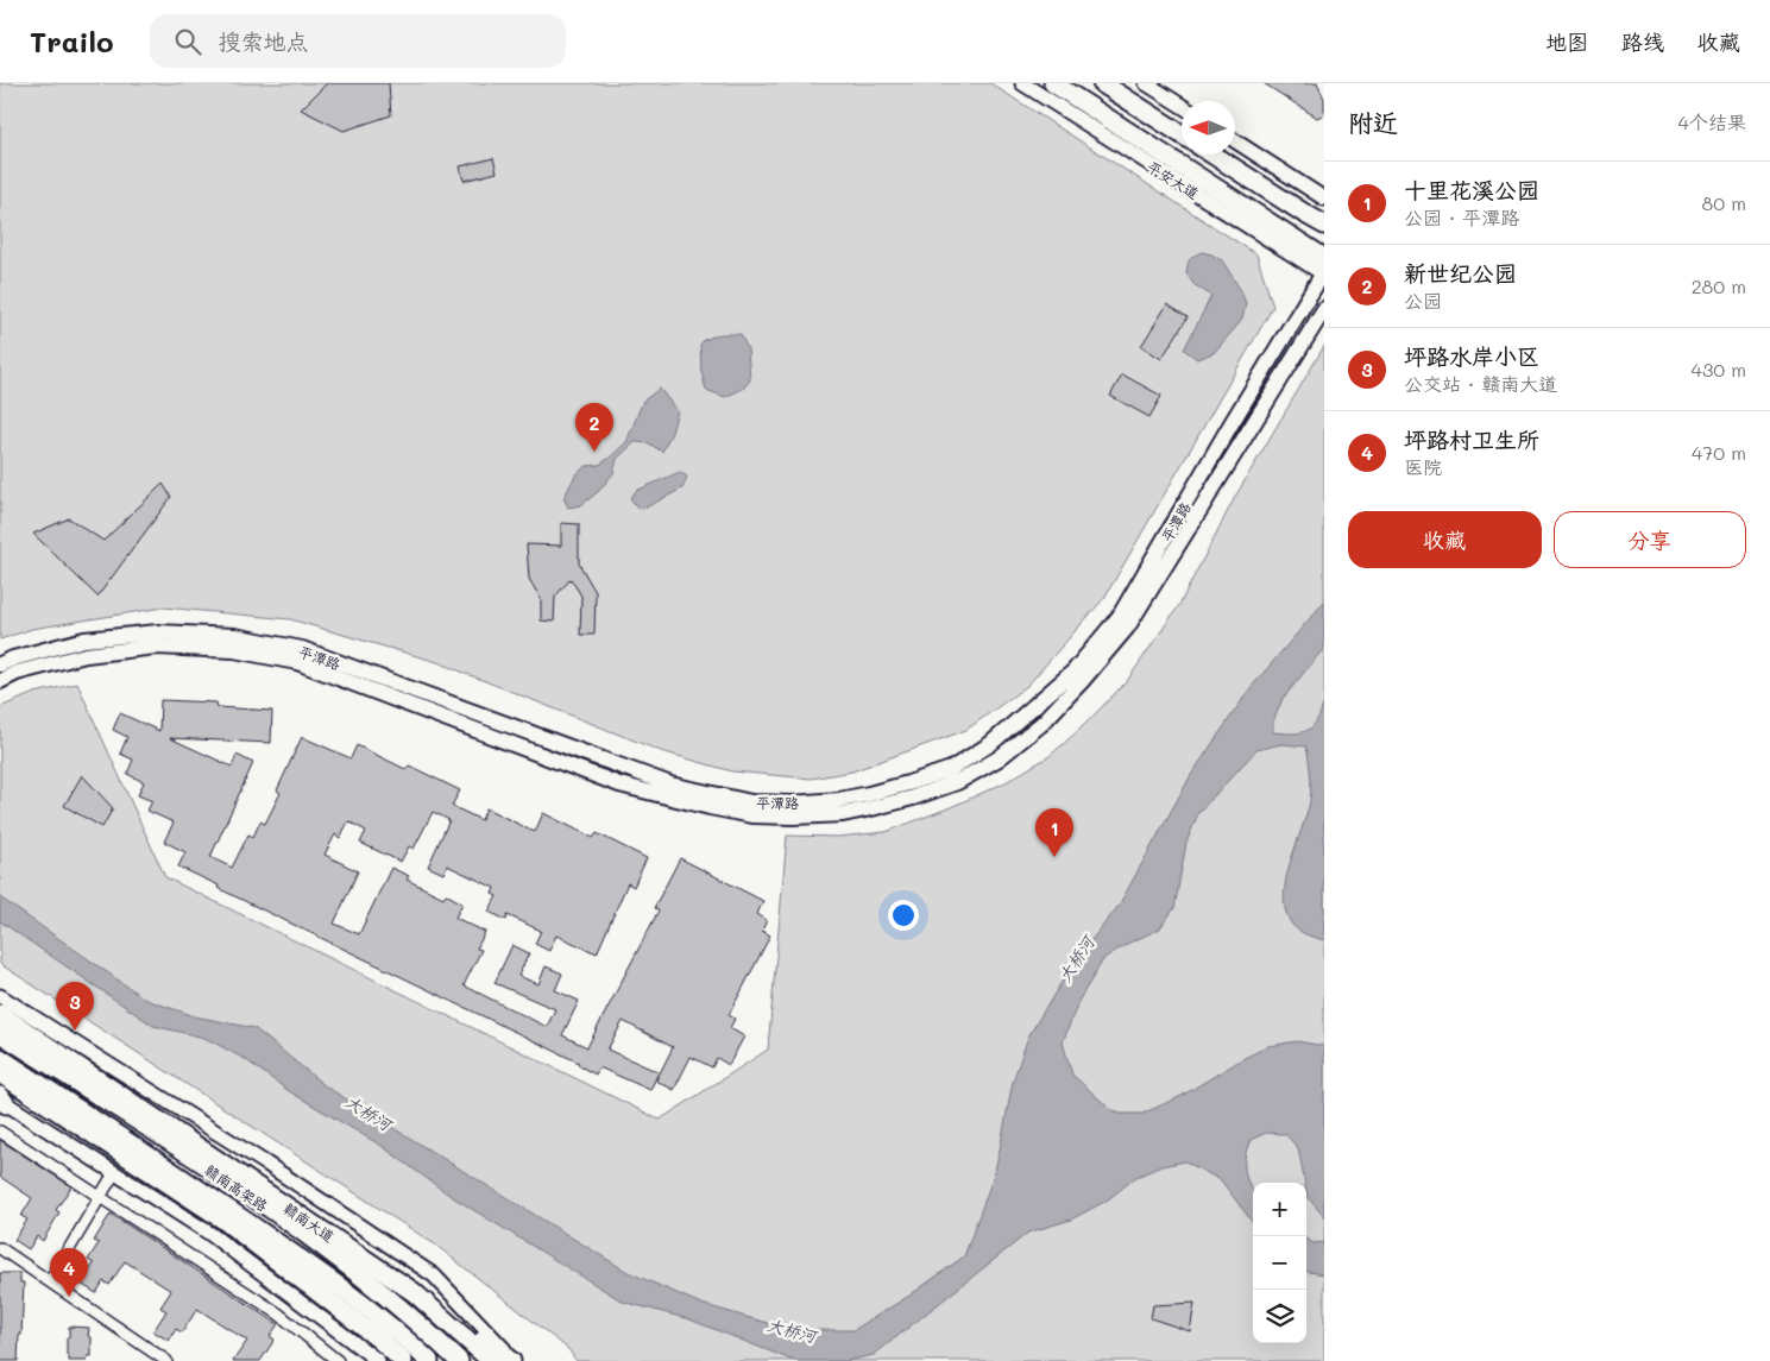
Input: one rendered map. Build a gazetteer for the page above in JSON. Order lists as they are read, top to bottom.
{
  "streets": {
    "main road": [
      "平安大道",
      "平潭路",
      "赣南高架路",
      "赣南大道"
    ]
  },
  "crossings": [
    ["平安大道", "平潭路"]
  ],
  "water": ["大桥河"],
  "north": "left",
  "page": {
    "header": "Trailo",
    "search": "搜索地点",
    "nav": ["地图", "路线", "收藏"],
    "heading": ["附近", "4个结果"],
    "list": [
      {
        "mark": "1",
        "name": "十里花溪公园",
        "note": "公园 · 平潭路",
        "value": "80 m"
      },
      {
        "mark": "2",
        "name": "新世纪公园",
        "note": "公园",
        "value": "280 m"
      },
      {
        "mark": "3",
        "name": "坪路水岸小区",
        "note": "公交站 · 赣南大道",
        "value": "430 m"
      },
      {
        "mark": "4",
        "name": "坪路村卫生所",
        "note": "医院",
        "value": "470 m"
      }
    ],
    "pins": [
      "2",
      "1",
      "3",
      "4"
    ],
    "buttons": ["收藏", "分享"],
    "map_buttons": ["+", "−"]
  }
}
